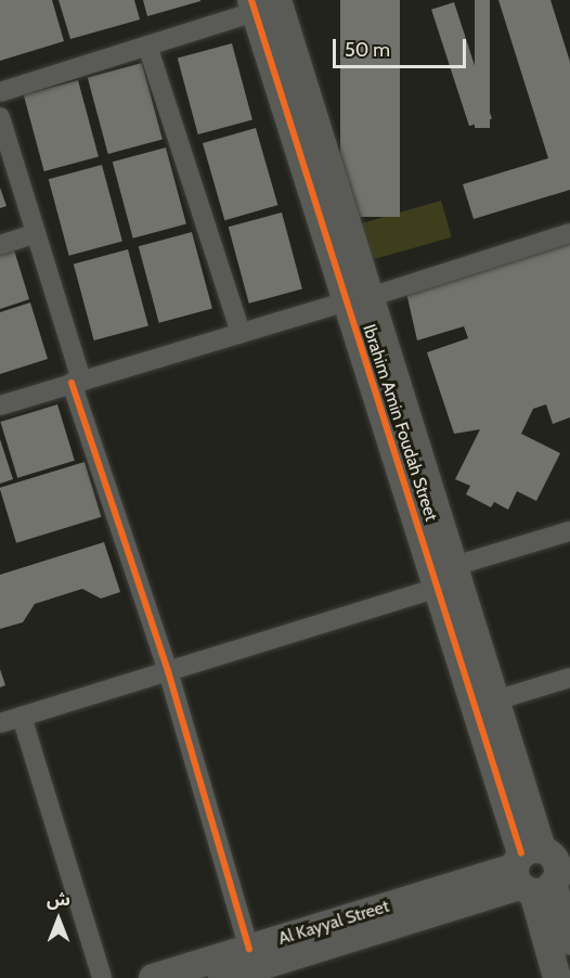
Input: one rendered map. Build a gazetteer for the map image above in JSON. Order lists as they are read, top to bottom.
{
  "streets": {
    "street": ["Ibrahim Amin Foudah Street", "Al Kayyal Street"]
  },
  "crossings": [
    ["Ibrahim Amin Foudah Street", "Al Kayyal Street"]
  ],
  "scale_bar": "50 m",
  "north": "top"
}
